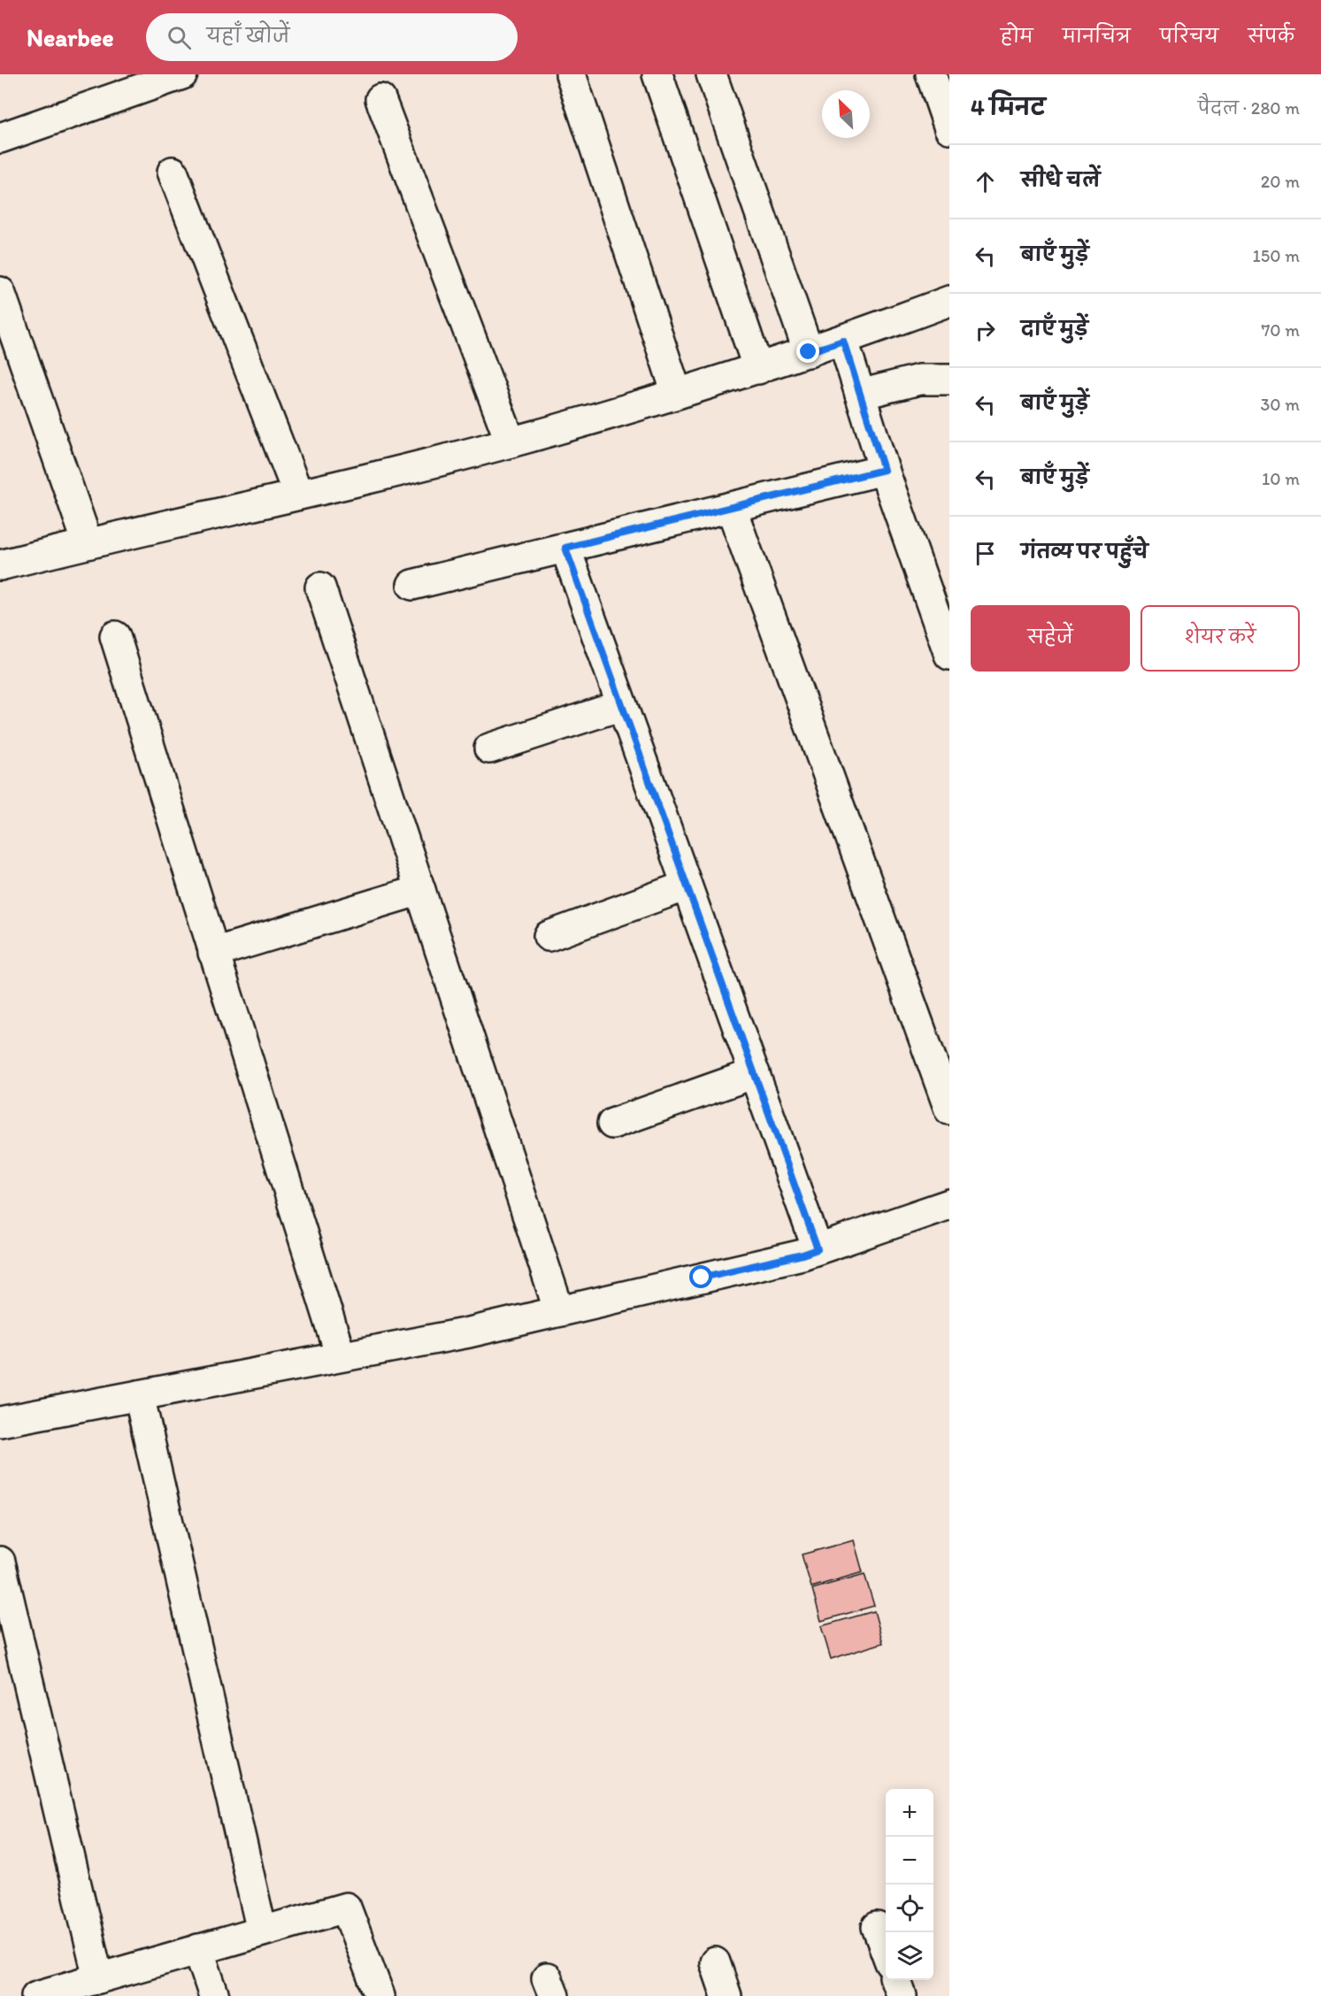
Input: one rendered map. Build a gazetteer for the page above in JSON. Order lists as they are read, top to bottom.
{
  "north": "top left",
  "page": {
    "header": "Nearbee",
    "search": "यहाँ खोजें",
    "nav": [
      "होम",
      "मानचित्र",
      "परिचय",
      "संपर्क"
    ],
    "heading": ["4 मिनट", "पैदल · 280 m"],
    "list": [
      ["सीधे चलें", "20 m"],
      ["बाएँ मुड़ें", "150 m"],
      ["दाएँ मुड़ें", "70 m"],
      ["बाएँ मुड़ें", "30 m"],
      ["बाएँ मुड़ें", "10 m"],
      "गंतव्य पर पहुँचे"
    ],
    "buttons": ["सहेजें", "शेयर करें"],
    "map_buttons": ["+", "−"]
  }
}
